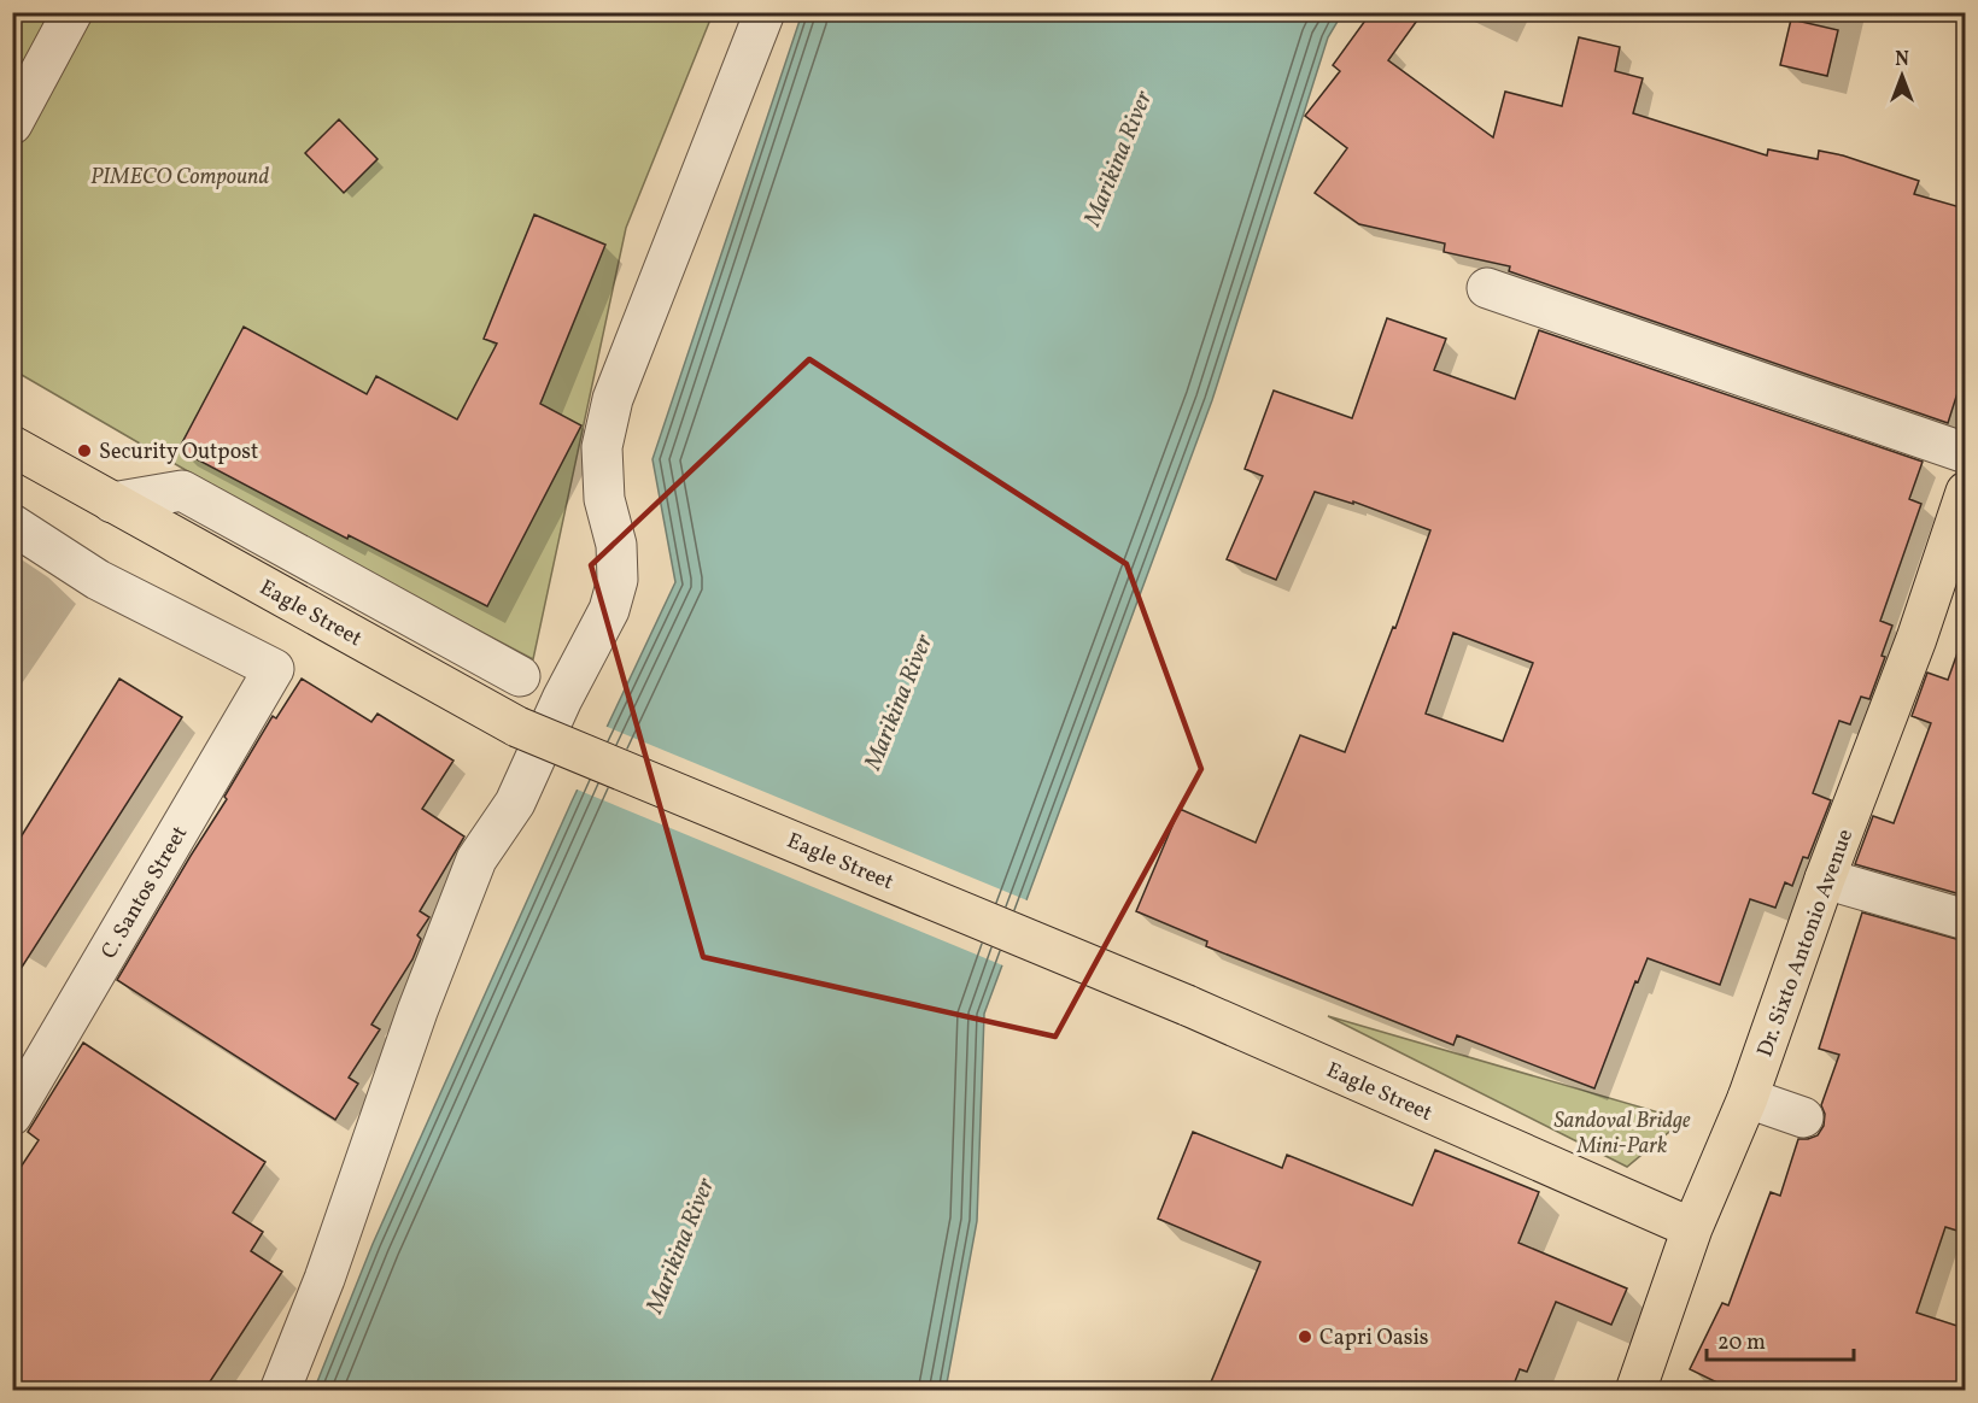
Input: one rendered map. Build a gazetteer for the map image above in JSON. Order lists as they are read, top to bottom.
{
  "streets": {
    "main road": ["Eagle Street", "Dr. Sixto Antonio Avenue"],
    "street": ["C. Santos Street"]
  },
  "crossings": [
    ["Eagle Street", "Dr. Sixto Antonio Avenue"]
  ],
  "water": ["Marikina River"],
  "parks": ["PIMECO Compound", "Sandoval Bridge Mini-Park"],
  "places": ["Security Outpost", "Capri Oasis"],
  "scale_bar": "20 m",
  "north": "top"
}
